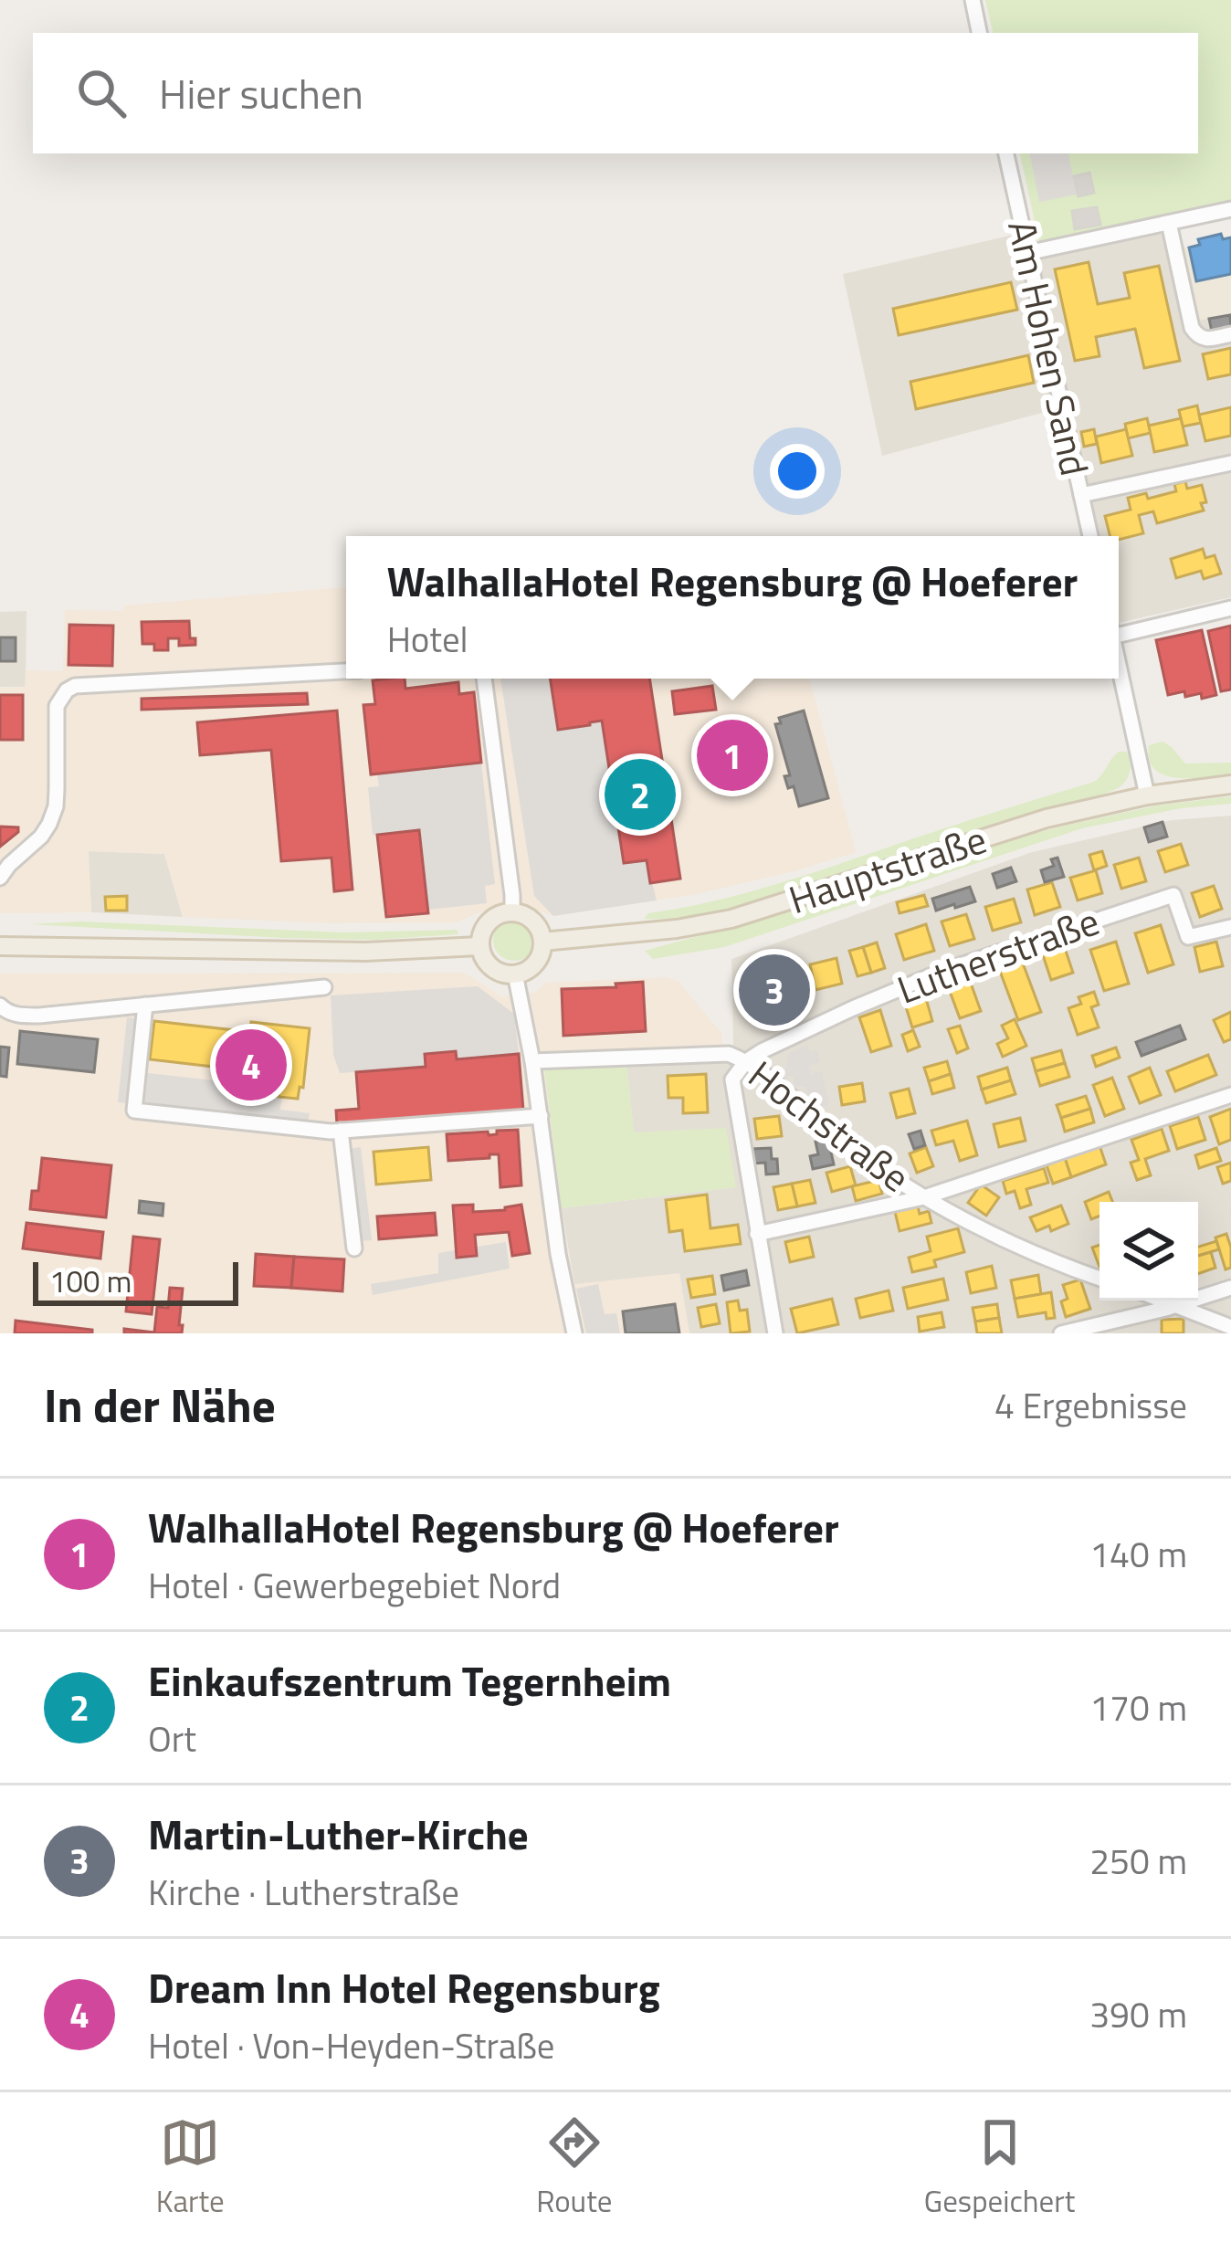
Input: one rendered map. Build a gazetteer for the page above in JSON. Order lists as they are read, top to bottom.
{
  "streets": {
    "main road": ["Hauptstraße"],
    "street": ["Am Hohen Sand", "Lutherstraße", "Hochstraße"]
  },
  "crossings": [
    ["Lutherstraße", "Hochstraße"]
  ],
  "scale_bar": "100 m",
  "page": {
    "search": "Hier suchen",
    "popup": ["WalhallaHotel Regensburg @ Hoeferer", "Hotel"],
    "pins": [
      "1",
      "2",
      "3",
      "4"
    ],
    "scale": "100 m",
    "heading": ["In der Nähe", "4 Ergebnisse"],
    "list": [
      {
        "mark": "1",
        "name": "WalhallaHotel Regensburg @ Hoeferer",
        "note": "Hotel · Gewerbegebiet Nord",
        "value": "140 m"
      },
      {
        "mark": "2",
        "name": "Einkaufszentrum Tegernheim",
        "note": "Ort",
        "value": "170 m"
      },
      {
        "mark": "3",
        "name": "Martin-Luther-Kirche",
        "note": "Kirche · Lutherstraße",
        "value": "250 m"
      },
      {
        "mark": "4",
        "name": "Dream Inn Hotel Regensburg",
        "note": "Hotel · Von-Heyden-Straße",
        "value": "390 m"
      }
    ],
    "nav": ["Karte", "Route", "Gespeichert"]
  }
}
